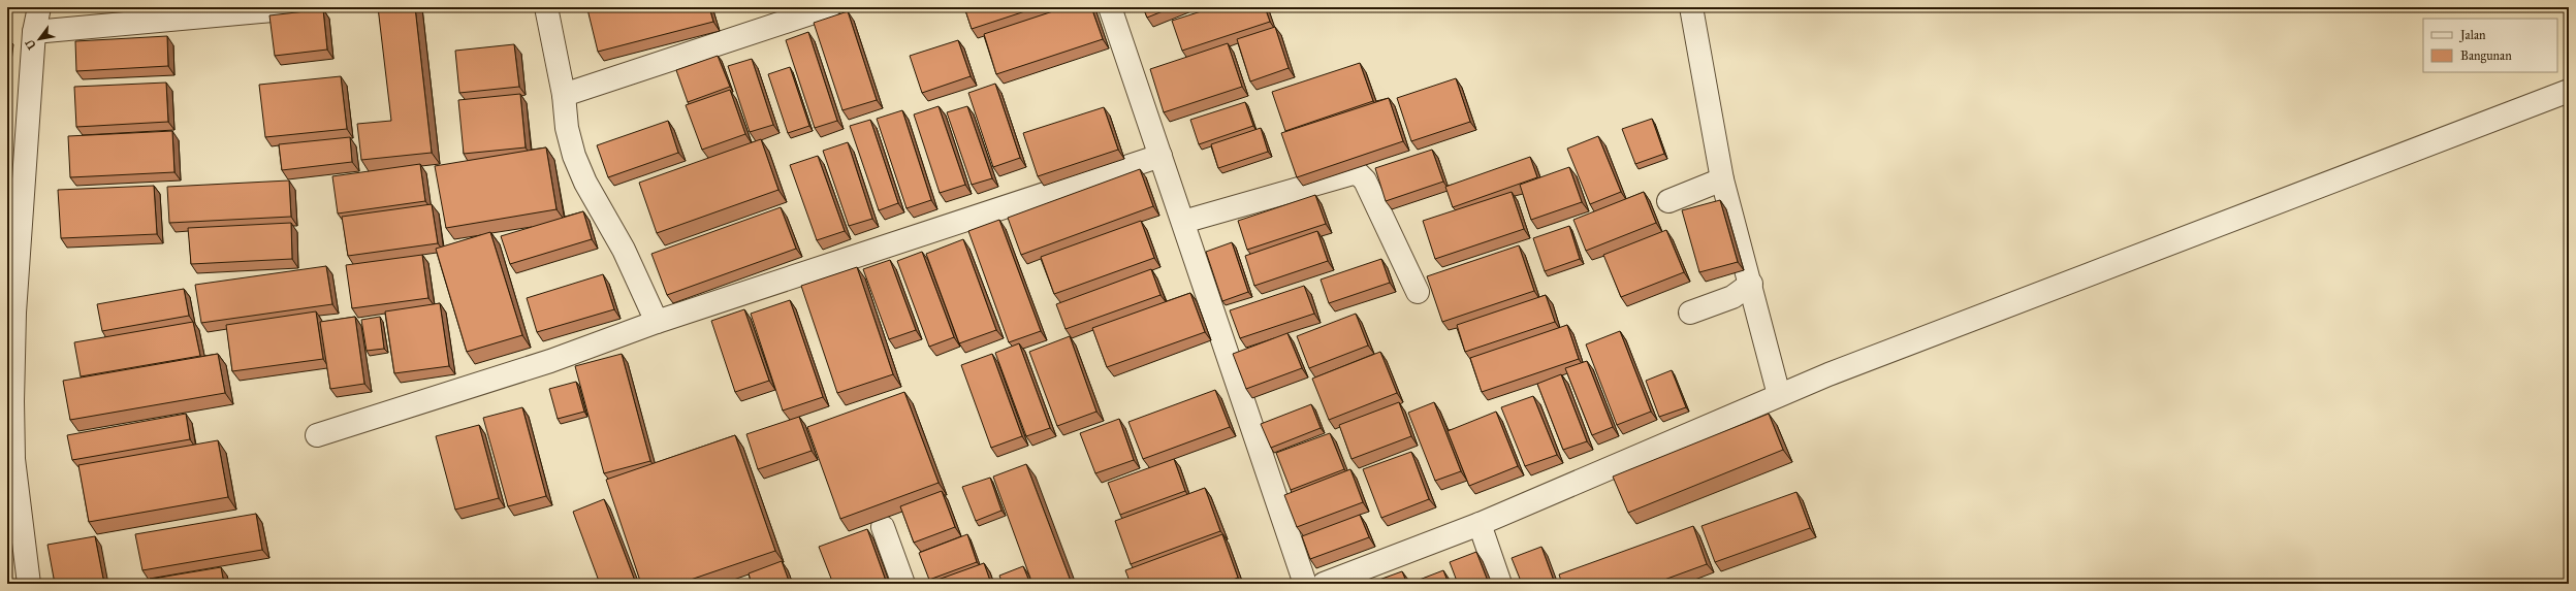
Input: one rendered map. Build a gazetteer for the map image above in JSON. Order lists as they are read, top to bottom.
{
  "legend": ["Jalan", "Bangunan"],
  "north": "bottom left"
}
